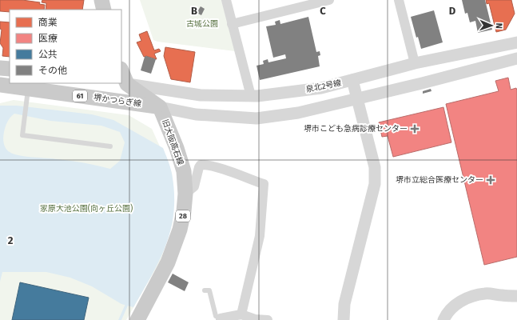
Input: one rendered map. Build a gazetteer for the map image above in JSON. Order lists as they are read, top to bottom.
{
  "streets": {
    "main road": [
      "61",
      "堺かつらぎ線",
      "旧大阪高石線",
      "28"
    ],
    "street": ["泉北2号線"]
  },
  "crossings": [
    ["堺かつらぎ線", "旧大阪高石線"]
  ],
  "parks": ["古城公園", "家原大池公園(向ヶ丘公園)"],
  "places": {
    "health": ["堺市こども急病診療センター", "堺市立総合医療センター"]
  },
  "legend": [
    "商業",
    "医療",
    "公共",
    "その他"
  ],
  "north": "right",
  "grid": {
    "columns": ["B", "C", "D"],
    "rows": ["2"]
  }
}
